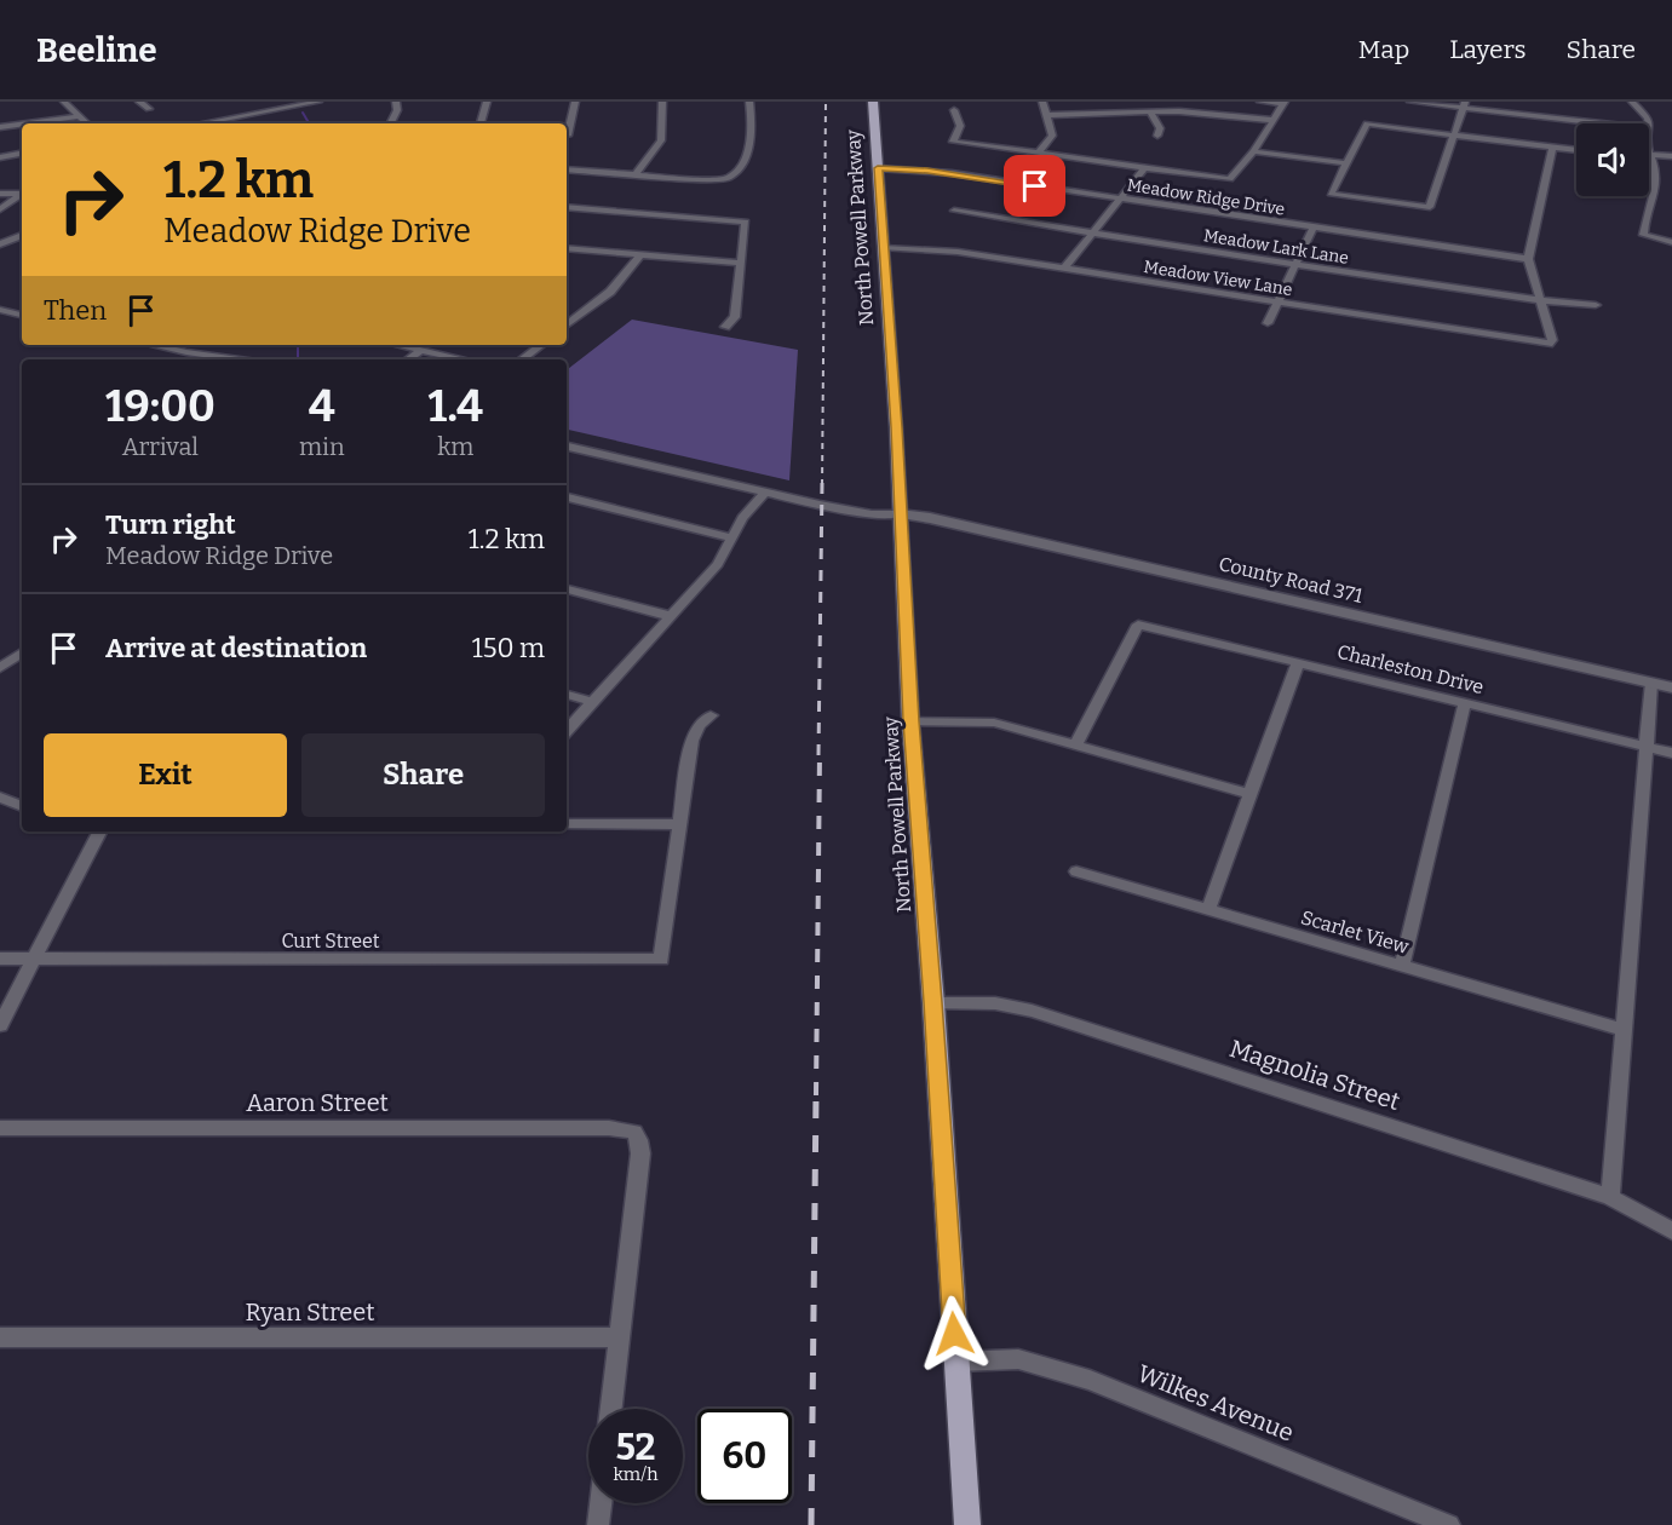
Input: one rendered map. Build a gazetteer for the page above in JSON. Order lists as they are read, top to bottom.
{
  "streets": {
    "main road": ["North Powell Parkway"],
    "street": [
      "Meadow Ridge Drive",
      "Meadow Lark Lane",
      "Meadow View Lane",
      "County Road 371",
      "Charleston Drive",
      "Scarlet View",
      "Curt Street",
      "Magnolia Street",
      "Aaron Street",
      "Ryan Street",
      "Wilkes Avenue"
    ]
  },
  "crossings": [
    ["Meadow Ridge Drive", "North Powell Parkway"],
    ["North Powell Parkway", "Meadow View Lane"],
    ["North Powell Parkway", "County Road 371"],
    ["North Powell Parkway", "Magnolia Street"],
    ["North Powell Parkway", "Wilkes Avenue"],
    ["Meadow Lark Lane", "Meadow View Lane"],
    ["Aaron Street", "Ryan Street"]
  ],
  "page": {
    "header": "Beeline",
    "nav": ["Map", "Layers", "Share"],
    "turn": ["1.2 km", "Meadow Ridge Drive"],
    "then": "Then",
    "eta": [
      "19:00",
      "Arrival",
      "4",
      "min",
      "1.4",
      "km"
    ],
    "list": [
      {
        "name": "Turn right",
        "note": "Meadow Ridge Drive",
        "value": "1.2 km"
      },
      {
        "name": "Arrive at destination",
        "value": "150 m"
      }
    ],
    "buttons": ["Exit", "Share"],
    "speed": "52 km/h",
    "limit": "60"
  }
}
